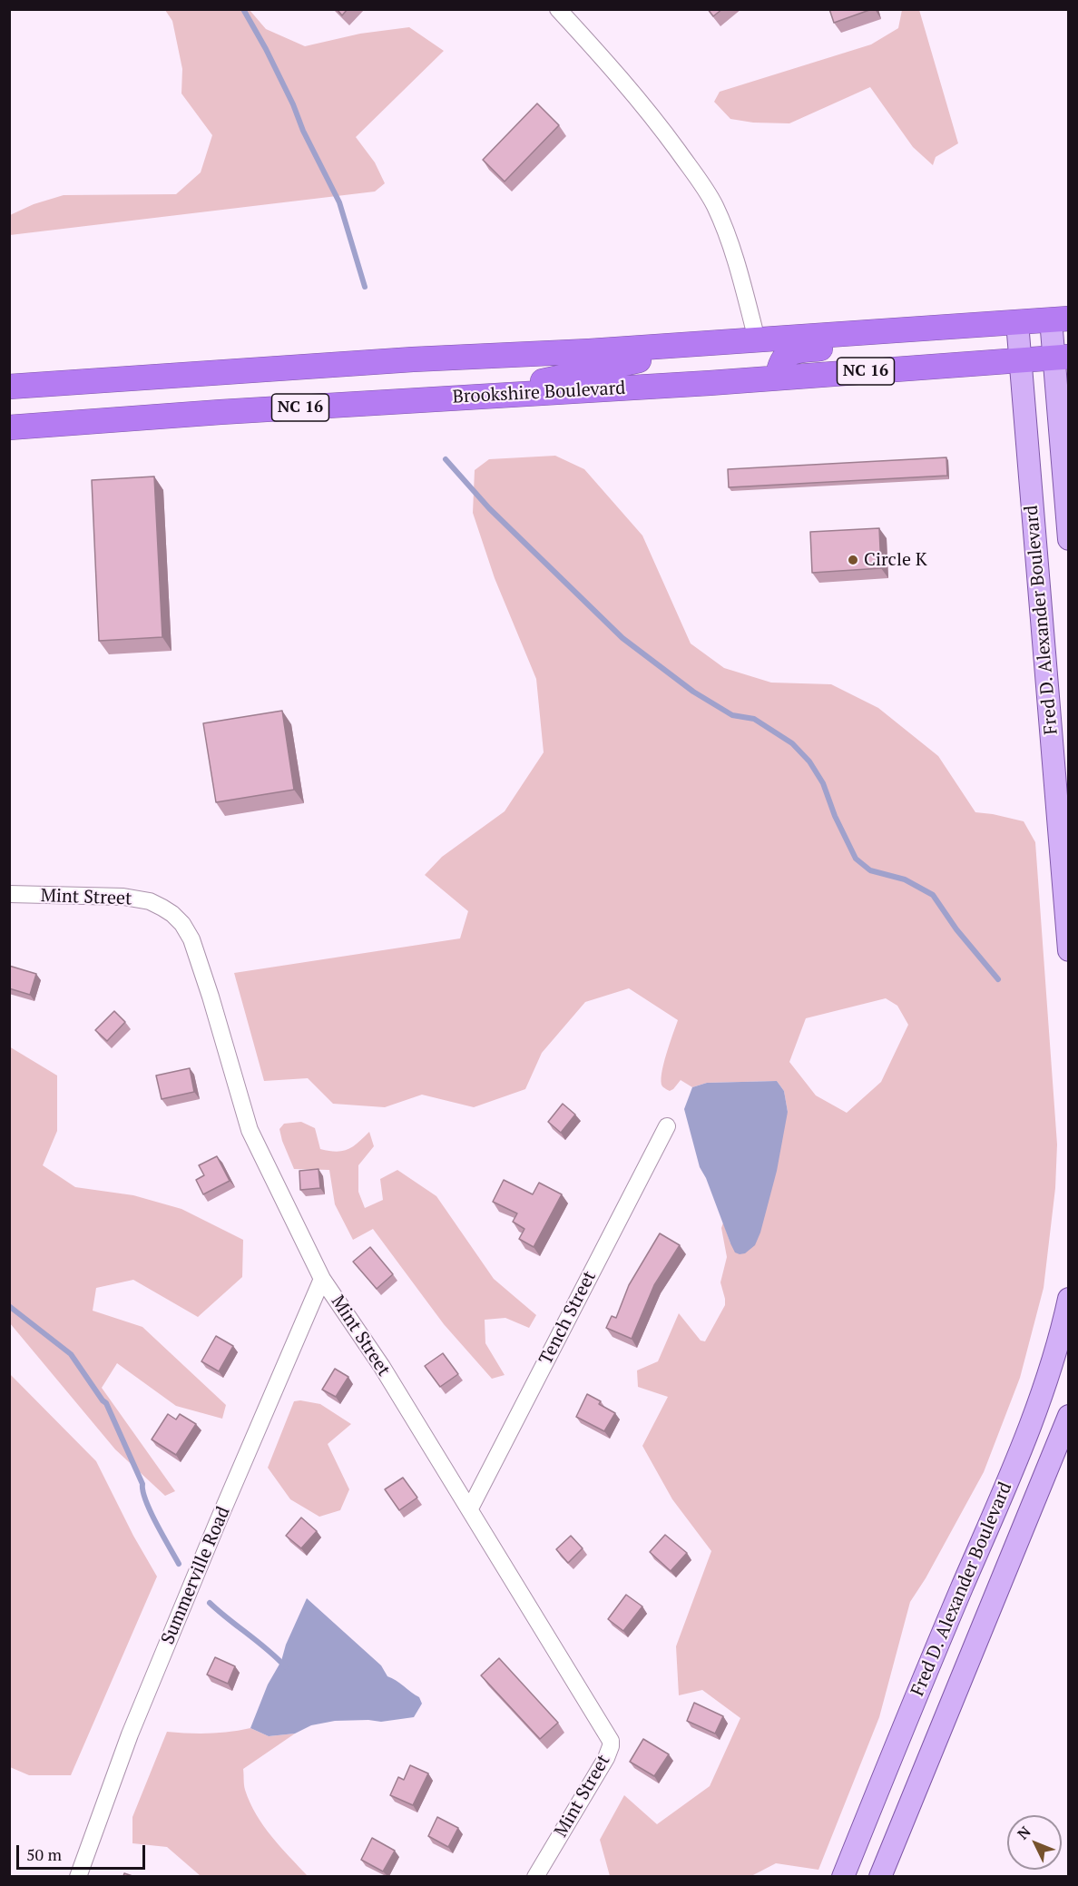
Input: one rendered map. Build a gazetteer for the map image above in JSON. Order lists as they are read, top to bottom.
{
  "streets": {
    "highway": ["NC 16", "Brookshire Boulevard"],
    "main road": ["Fred D. Alexander Boulevard"],
    "street": ["Mint Street", "Tench Street", "Summerville Road"]
  },
  "crossings": [
    ["NC 16", "Fred D. Alexander Boulevard"],
    ["Brookshire Boulevard", "Fred D. Alexander Boulevard"],
    ["Mint Street", "Tench Street"],
    ["Mint Street", "Summerville Road"]
  ],
  "places": ["Circle K"],
  "scale_bar": "50 m",
  "north": "top left"
}
